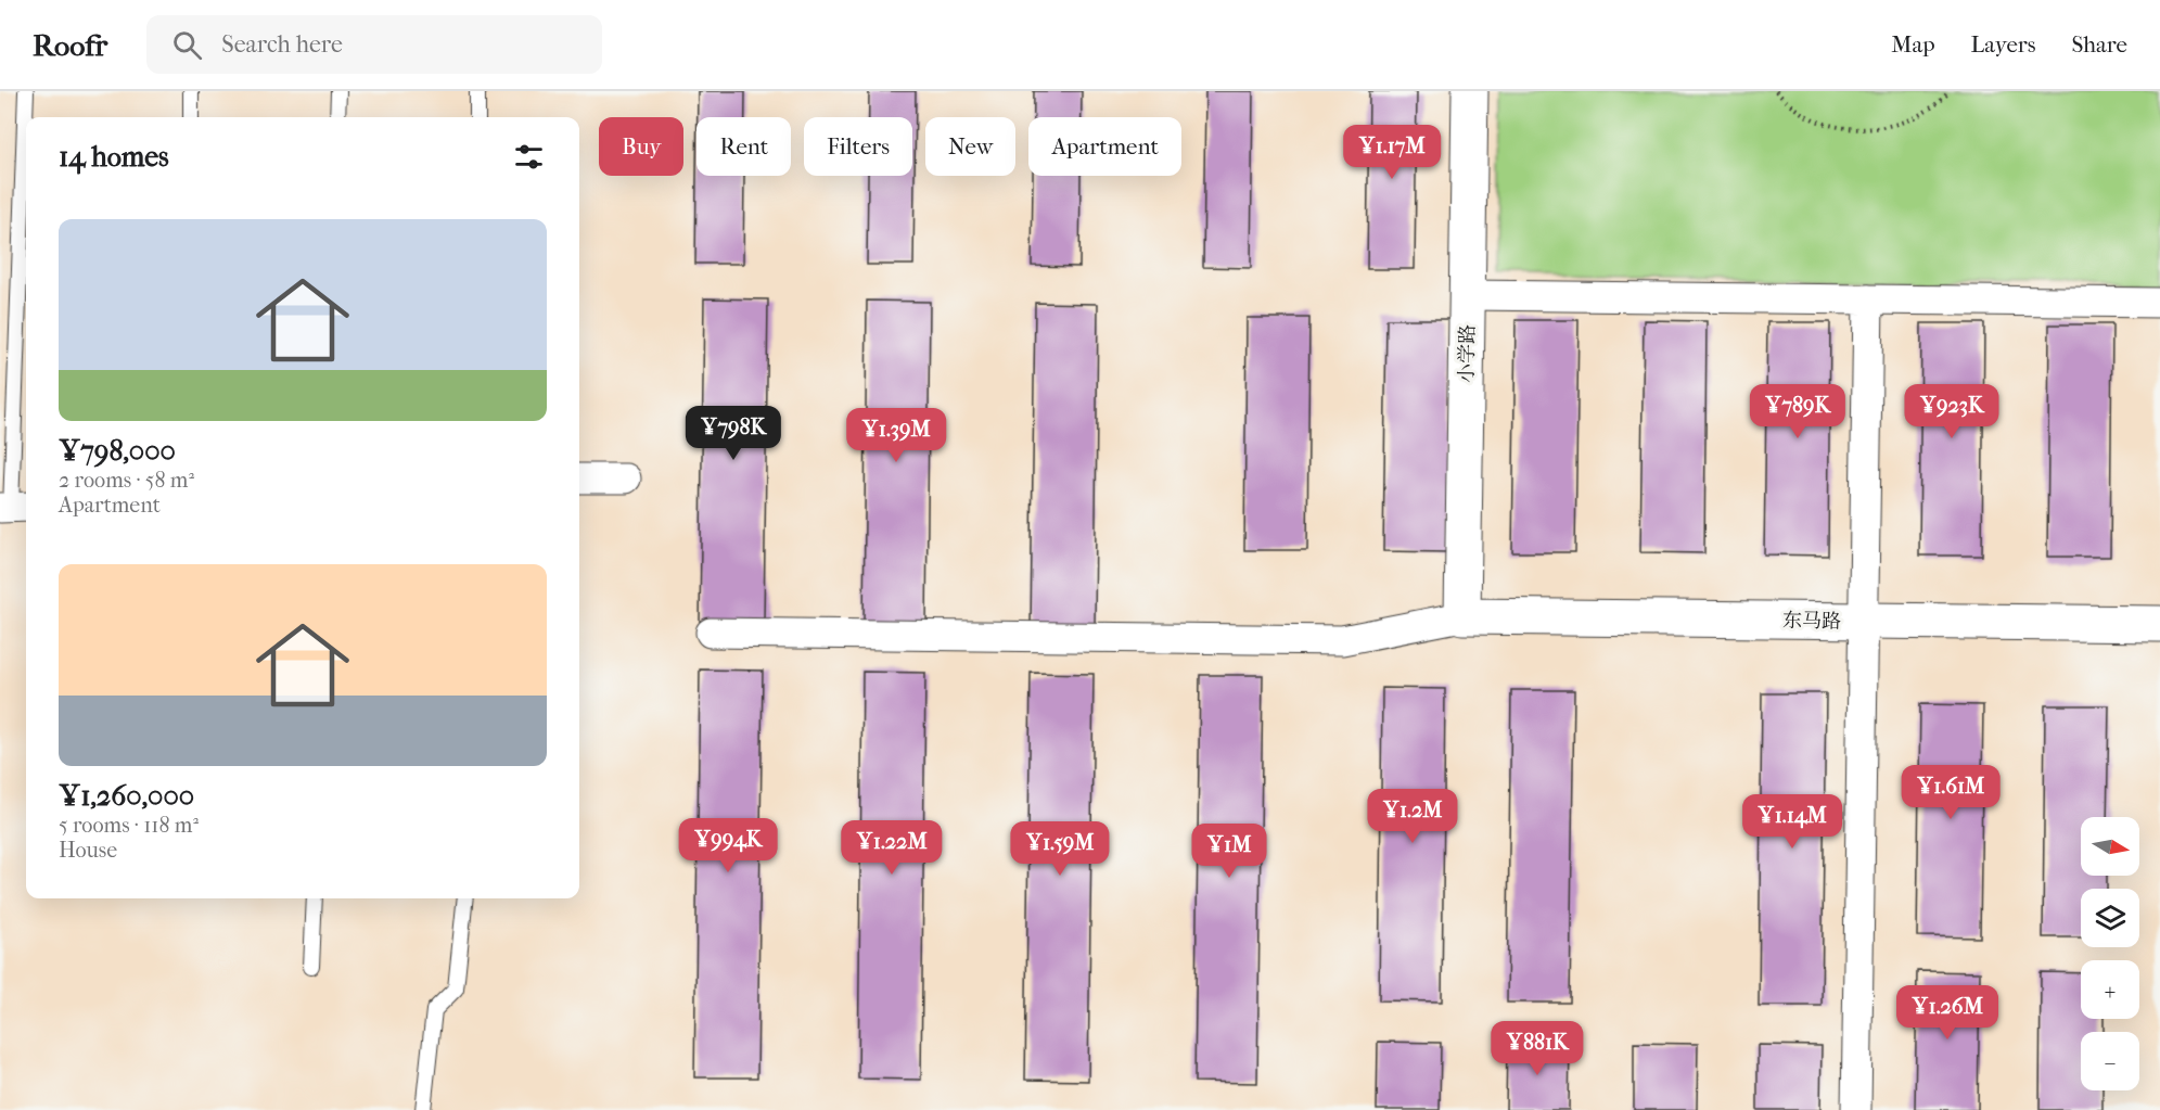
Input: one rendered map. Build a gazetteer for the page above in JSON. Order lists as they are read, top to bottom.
{
  "streets": {
    "street": ["小学路", "东马路"]
  },
  "crossings": [
    ["小学路", "东马路"]
  ],
  "north": "right",
  "page": {
    "header": "Roofr",
    "search": "Search here",
    "nav": ["Map", "Layers", "Share"],
    "chip": [
      "Buy",
      "Rent",
      "Filters",
      "New",
      "Apartment"
    ],
    "heading": "14 homes",
    "price": [
      "¥1.17M",
      "¥789K",
      "¥923K",
      "¥798K",
      "¥1.39M",
      "¥1.61M",
      "¥1.2M",
      "¥1.14M",
      "¥994K",
      "¥1.22M",
      "¥1.59M",
      "¥1M",
      "¥1.26M",
      "¥881K"
    ],
    "list": [
      {
        "name": "¥798,000",
        "note": "2 rooms · 58 m² · Apartment"
      },
      {
        "name": "¥1,260,000",
        "note": "5 rooms · 118 m² · House"
      }
    ],
    "map_buttons": ["+", "−"]
  }
}
